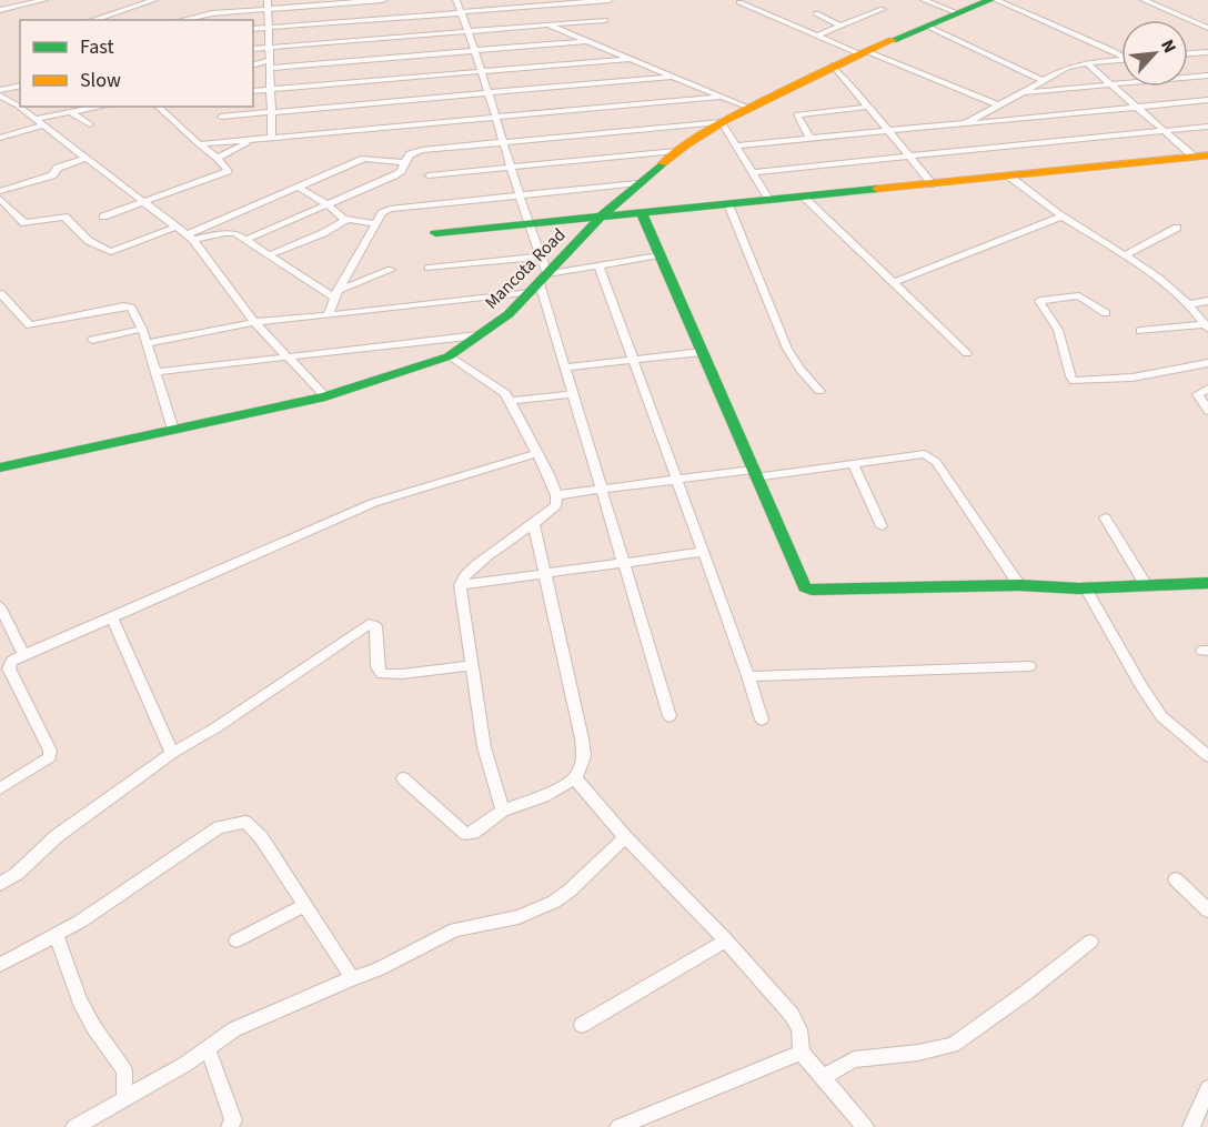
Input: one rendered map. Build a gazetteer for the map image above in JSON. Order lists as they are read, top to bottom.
{
  "streets": {
    "street": ["Mancota Road"]
  },
  "legend": ["Fast", "Slow"],
  "north": "top right"
}
